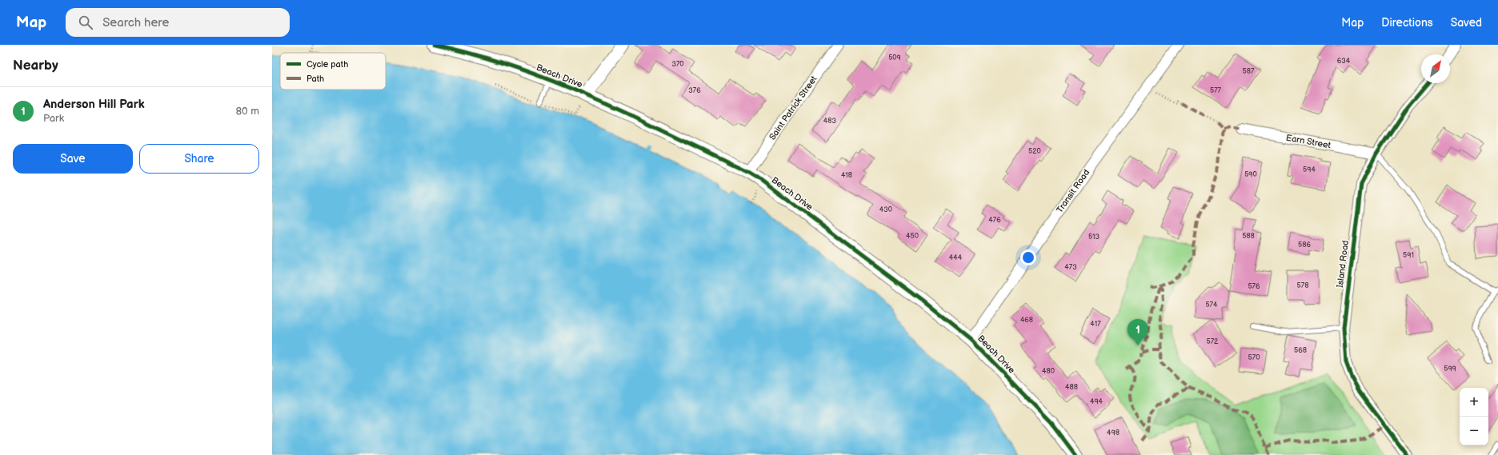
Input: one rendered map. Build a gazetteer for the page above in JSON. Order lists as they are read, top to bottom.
{
  "streets": {
    "main road": ["Beach Drive"],
    "street": [
      "Saint Patrick Street",
      "Earn Street",
      "Transit Road",
      "Island Road"
    ]
  },
  "crossings": [
    ["Beach Drive", "Saint Patrick Street"],
    ["Beach Drive", "Transit Road"],
    ["Earn Street", "Island Road"]
  ],
  "house_numbers": [
    "509",
    "634",
    "370",
    "587",
    "376",
    "577",
    "483",
    "520",
    "594",
    "590",
    "418",
    "430",
    "476",
    "450",
    "588",
    "513",
    "586",
    "591",
    "444",
    "473",
    "578",
    "576",
    "574",
    "468",
    "417",
    "572",
    "568",
    "570",
    "599",
    "480",
    "488",
    "494",
    "498"
  ],
  "legend": ["Cycle path", "Path"],
  "north": "top right",
  "page": {
    "header": "Map",
    "search": "Search here",
    "nav": ["Map", "Directions", "Saved"],
    "heading": "Nearby",
    "list": [
      {
        "mark": "1",
        "name": "Anderson Hill Park",
        "note": "Park",
        "value": "80 m"
      }
    ],
    "buttons": ["Save", "Share"],
    "pins": "1",
    "map_buttons": ["+", "−"]
  }
}
